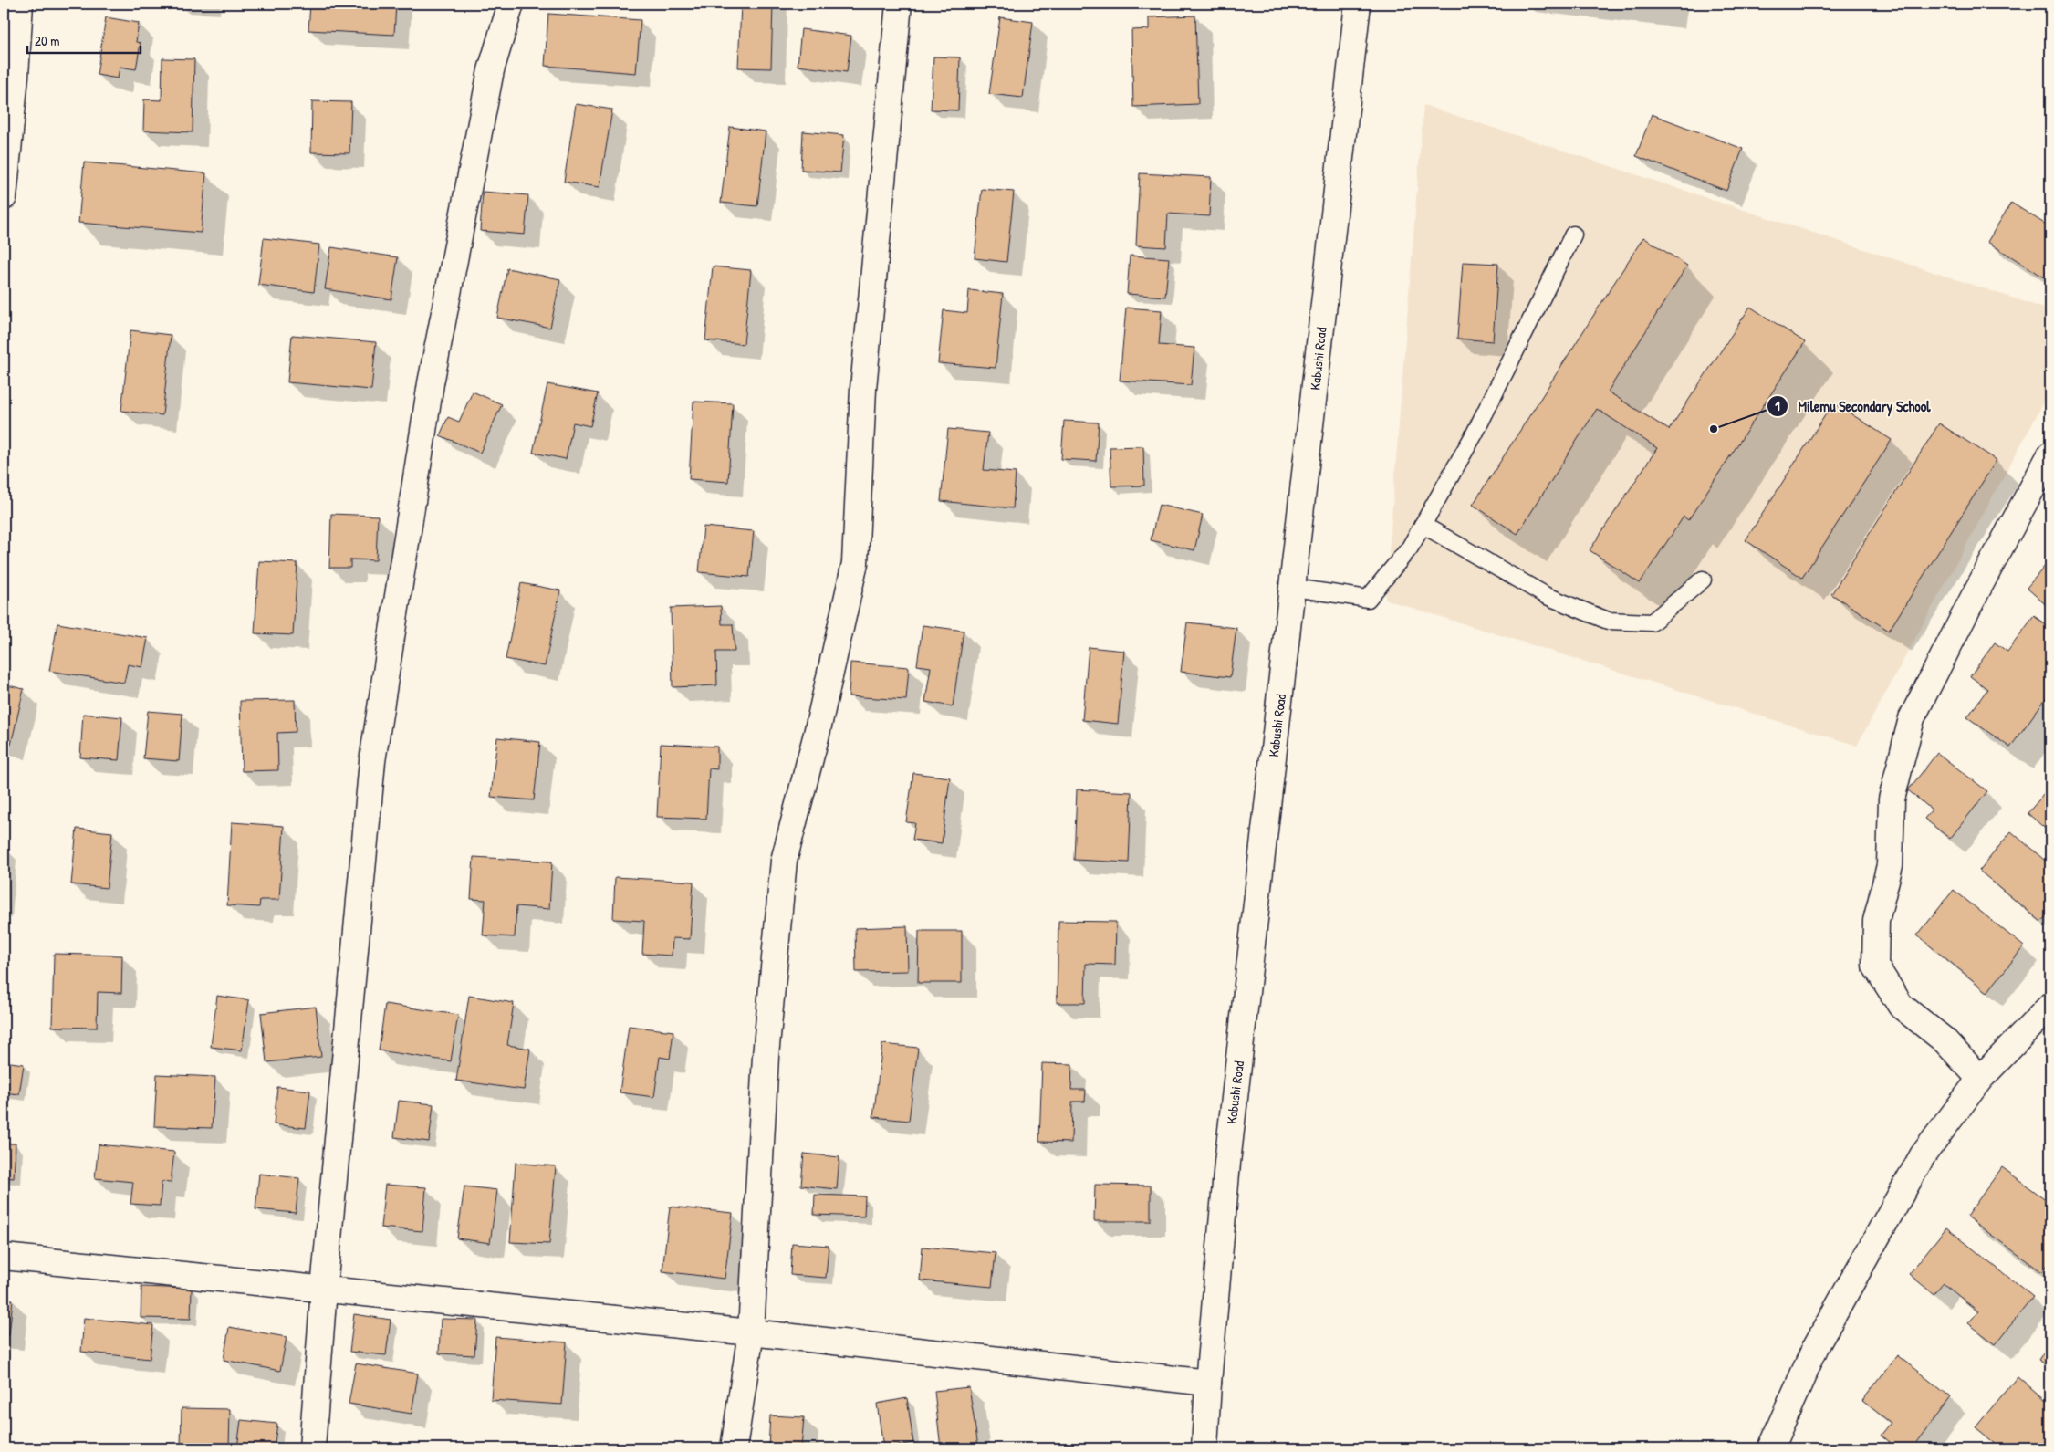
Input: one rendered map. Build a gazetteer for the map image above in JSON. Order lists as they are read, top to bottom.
{
  "streets": {
    "street": ["Kabushi Road"]
  },
  "places": ["Milemu Secondary School"],
  "scale_bar": "20 m"
}
